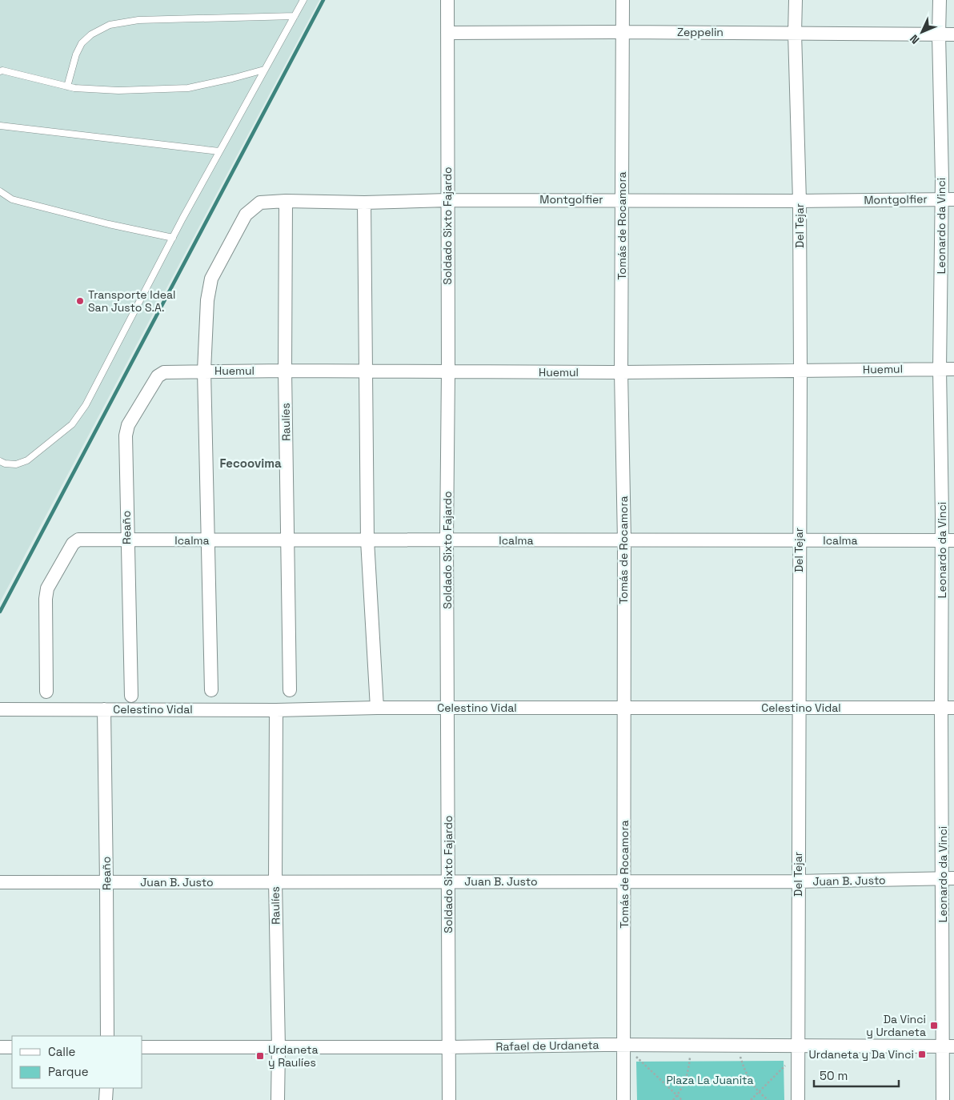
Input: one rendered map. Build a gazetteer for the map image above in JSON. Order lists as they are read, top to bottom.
{
  "streets": {
    "street": [
      "Zeppelin",
      "Montgolfier",
      "Soldado Sixto Fajardo",
      "Tomás de Rocamora",
      "Del Tejar",
      "Leonardo da Vinci",
      "Huemul",
      "Raulíes",
      "Reaño",
      "Icalma",
      "Celestino Vidal",
      "Juan B. Justo",
      "Rafael de Urdaneta"
    ]
  },
  "crossings": [
    ["Zeppelin", "Soldado Sixto Fajardo"],
    ["Zeppelin", "Tomás de Rocamora"],
    ["Zeppelin", "Del Tejar"],
    ["Zeppelin", "Leonardo da Vinci"],
    ["Montgolfier", "Soldado Sixto Fajardo"],
    ["Montgolfier", "Tomás de Rocamora"],
    ["Montgolfier", "Del Tejar"],
    ["Montgolfier", "Leonardo da Vinci"],
    ["Montgolfier", "Huemul"],
    ["Montgolfier", "Raulíes"],
    ["Soldado Sixto Fajardo", "Huemul"],
    ["Soldado Sixto Fajardo", "Icalma"],
    ["Soldado Sixto Fajardo", "Celestino Vidal"],
    ["Soldado Sixto Fajardo", "Juan B. Justo"],
    ["Soldado Sixto Fajardo", "Rafael de Urdaneta"],
    ["Tomás de Rocamora", "Huemul"],
    ["Tomás de Rocamora", "Icalma"],
    ["Tomás de Rocamora", "Celestino Vidal"],
    ["Tomás de Rocamora", "Juan B. Justo"],
    ["Tomás de Rocamora", "Rafael de Urdaneta"],
    ["Del Tejar", "Huemul"],
    ["Del Tejar", "Icalma"],
    ["Del Tejar", "Celestino Vidal"],
    ["Del Tejar", "Juan B. Justo"],
    ["Del Tejar", "Rafael de Urdaneta"],
    ["Leonardo da Vinci", "Huemul"],
    ["Leonardo da Vinci", "Icalma"],
    ["Leonardo da Vinci", "Celestino Vidal"],
    ["Leonardo da Vinci", "Juan B. Justo"],
    ["Leonardo da Vinci", "Rafael de Urdaneta"],
    ["Huemul", "Raulíes"],
    ["Huemul", "Reaño"],
    ["Raulíes", "Icalma"],
    ["Raulíes", "Celestino Vidal"],
    ["Raulíes", "Juan B. Justo"],
    ["Raulíes", "Rafael de Urdaneta"],
    ["Reaño", "Icalma"],
    ["Reaño", "Celestino Vidal"],
    ["Reaño", "Juan B. Justo"]
  ],
  "districts": ["Fecoovima"],
  "parks": ["Plaza La Juanita"],
  "places": {
    "other": ["Transporte Ideal San Justo S.A."],
    "transit": ["Da Vinci y Urdaneta", "Urdaneta y Da Vinci", "Urdaneta y Raulíes"]
  },
  "legend": ["Calle", "Parque"],
  "scale_bar": "50 m",
  "north": "bottom left"
}
